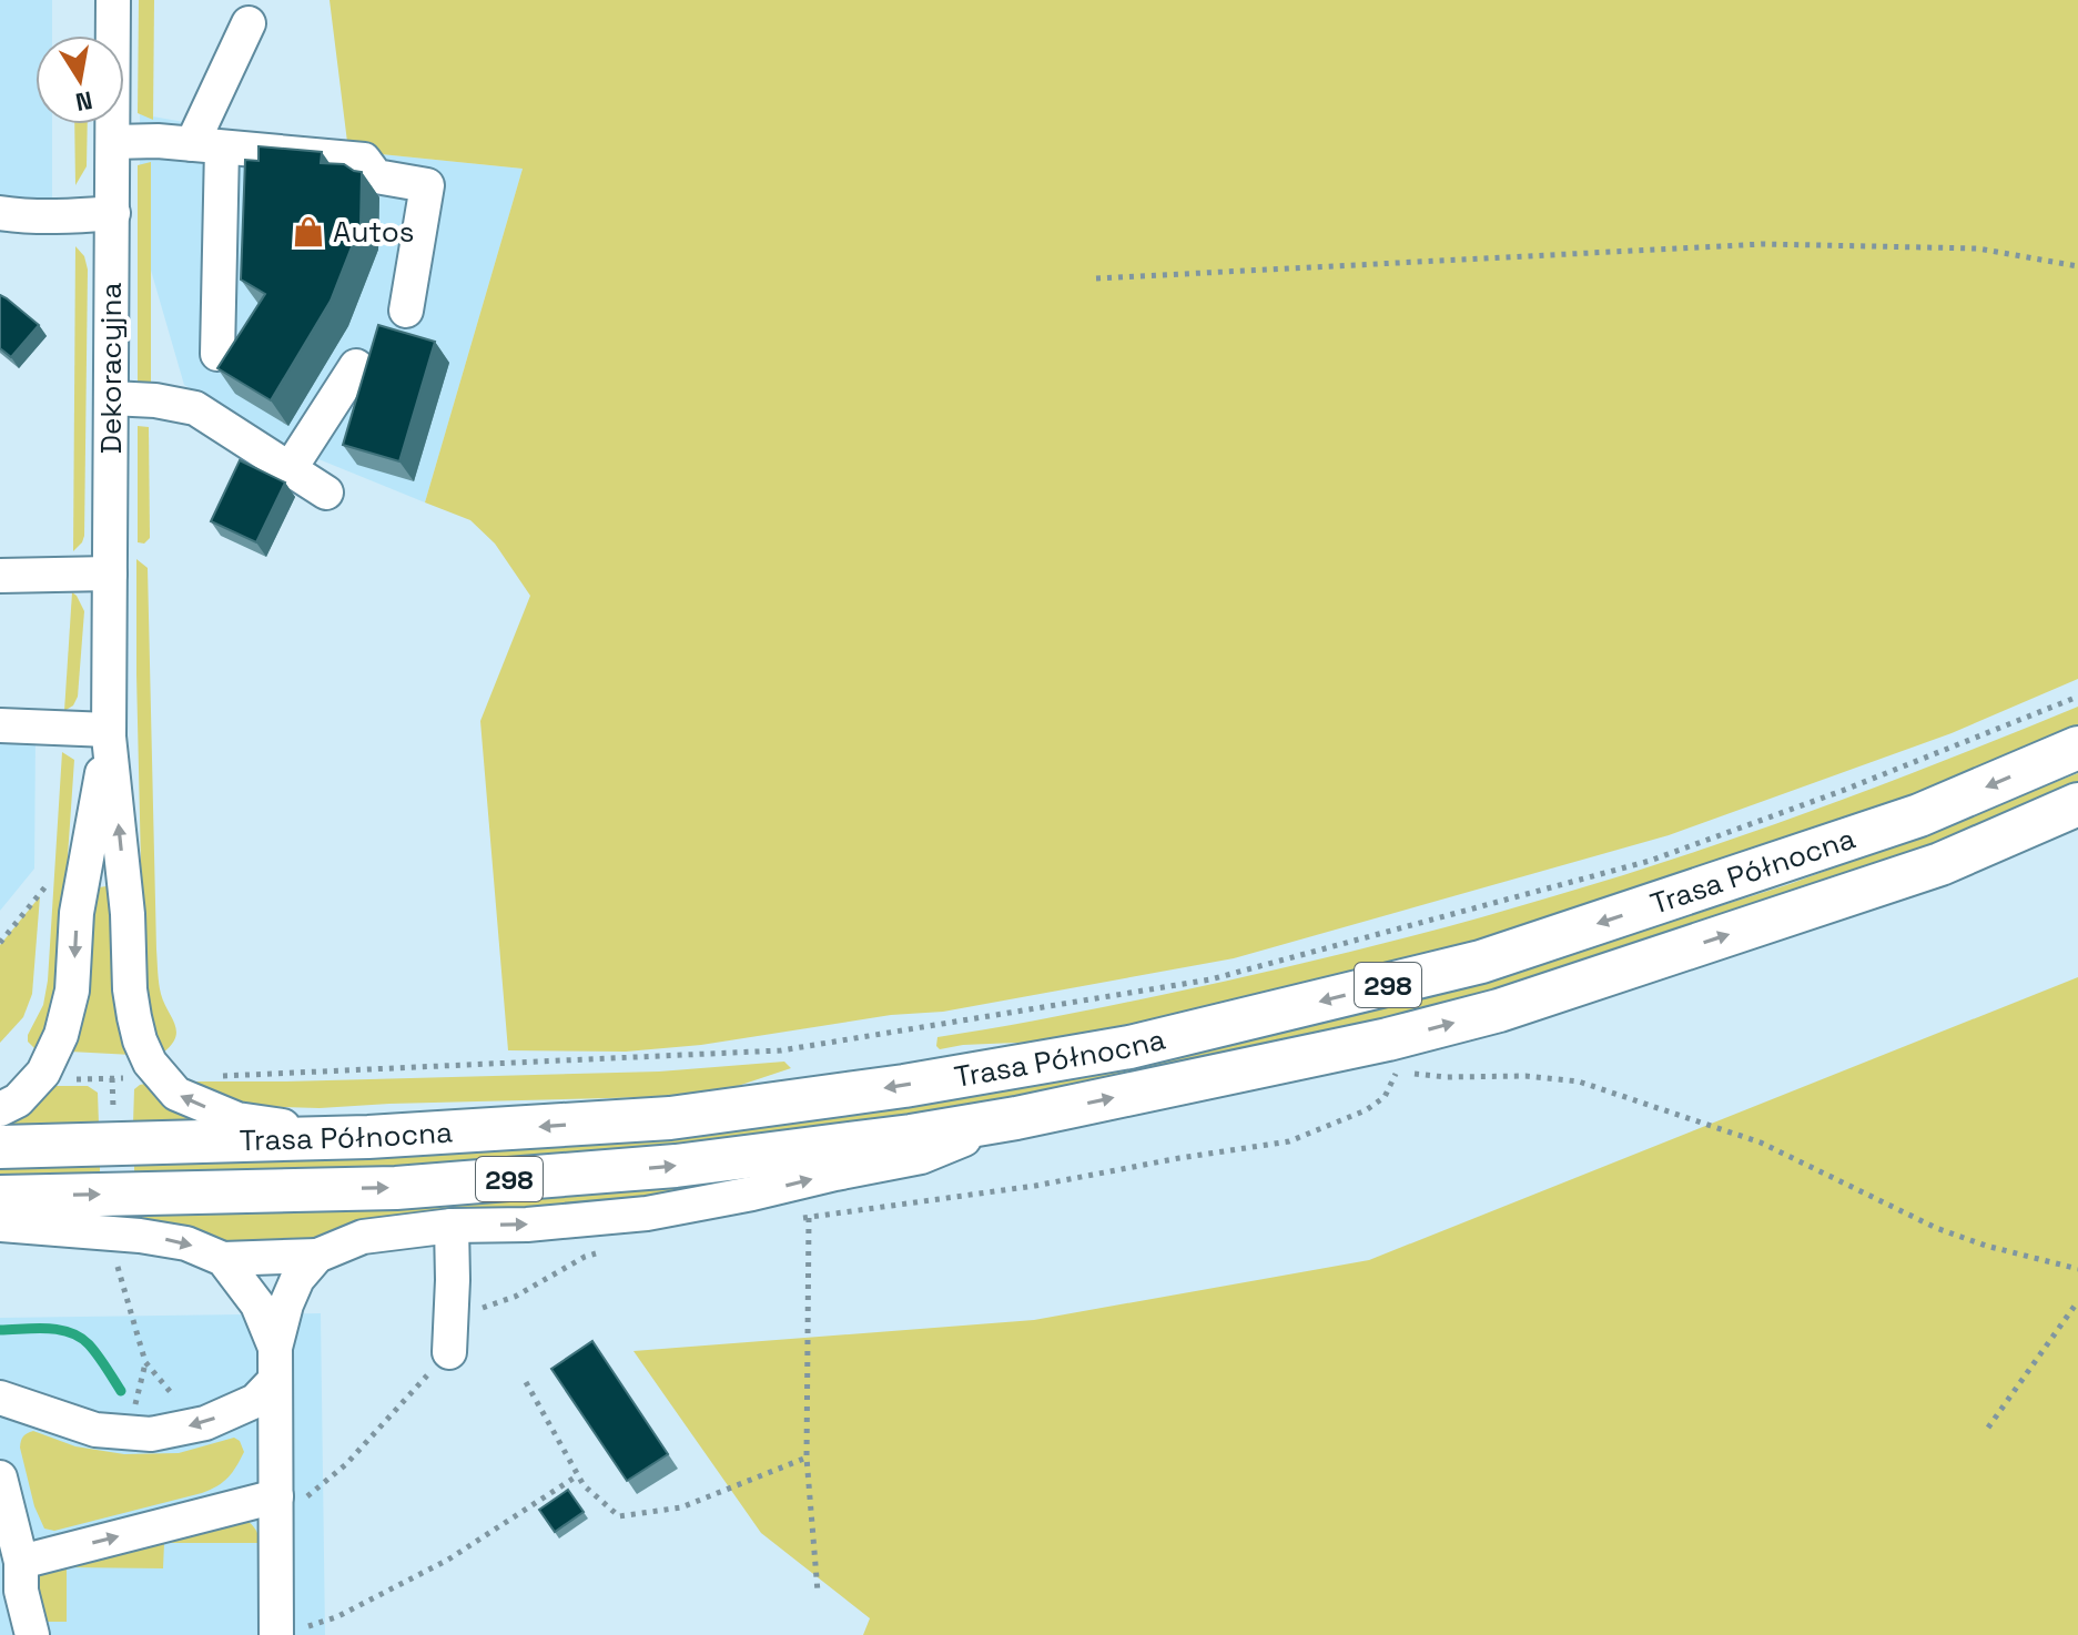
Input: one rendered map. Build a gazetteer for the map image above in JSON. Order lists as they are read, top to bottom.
{
  "streets": {
    "main road": ["Trasa Północna", "298"],
    "street": ["Dekoracyjna"]
  },
  "crossings": [
    ["Dekoracyjna", "Trasa Północna"]
  ],
  "places": {
    "shop": ["Autos"]
  },
  "north": "bottom"
}
